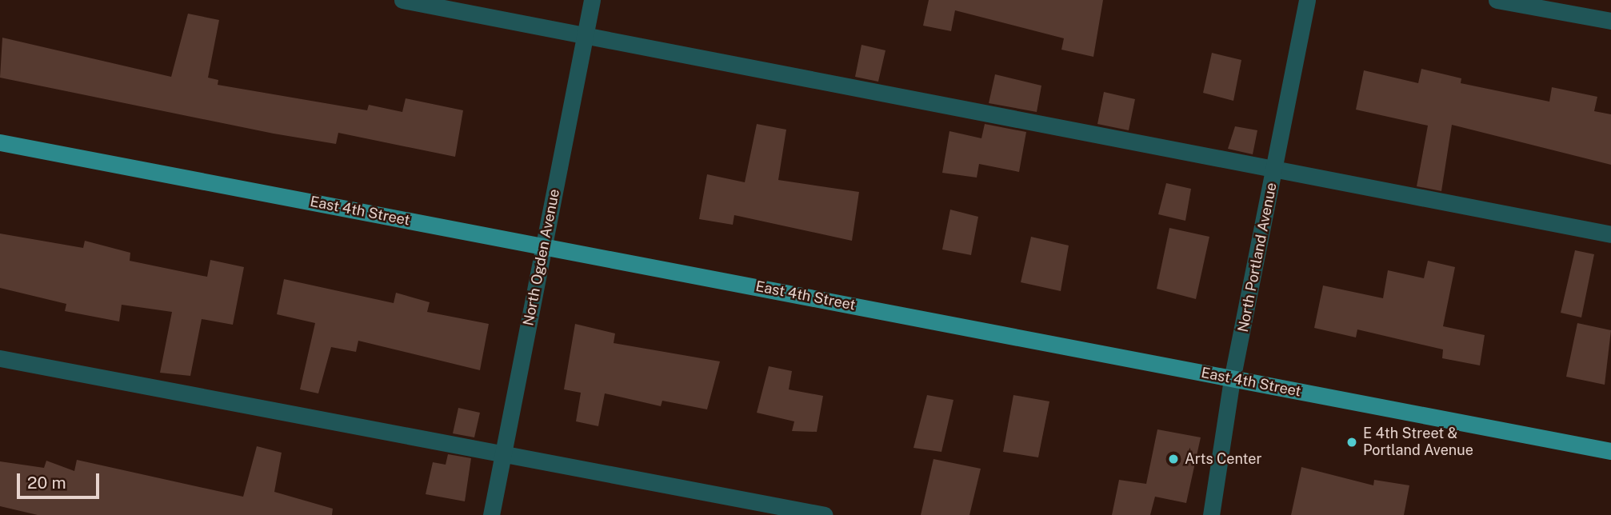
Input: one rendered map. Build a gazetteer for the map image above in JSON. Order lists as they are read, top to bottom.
{
  "streets": {
    "main road": ["East 4th Street"],
    "street": ["North Ogden Avenue", "North Portland Avenue"]
  },
  "crossings": [
    ["East 4th Street", "North Ogden Avenue"],
    ["East 4th Street", "North Portland Avenue"]
  ],
  "places": ["E 4th Street & Portland Avenue", "Arts Center"],
  "scale_bar": "20 m"
}
